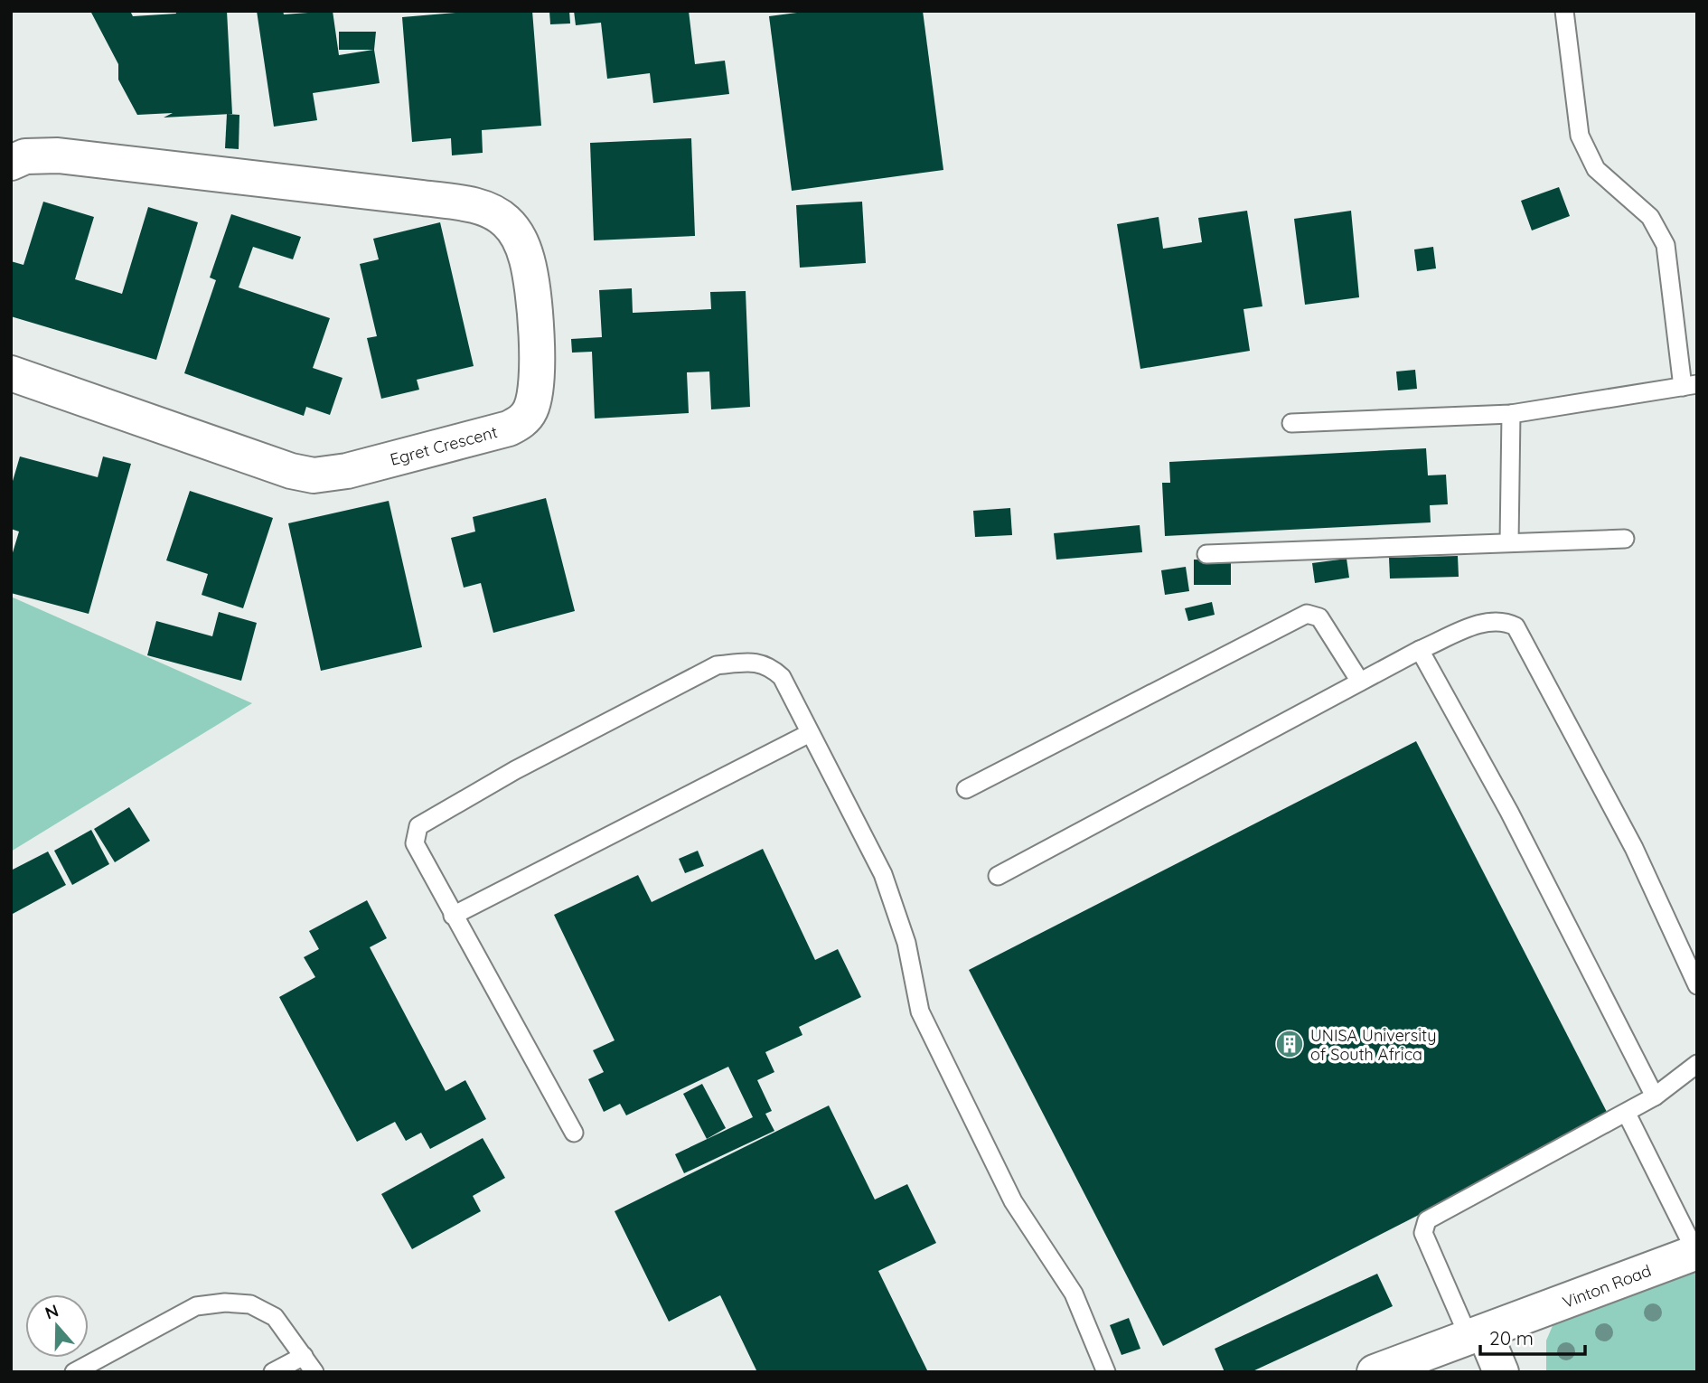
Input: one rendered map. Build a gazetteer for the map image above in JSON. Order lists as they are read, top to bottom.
{
  "streets": {
    "street": ["Egret Crescent", "Vinton Road"]
  },
  "places": {
    "building": ["UNISA University of South Africa"]
  },
  "scale_bar": "20 m",
  "north": "top"
}
